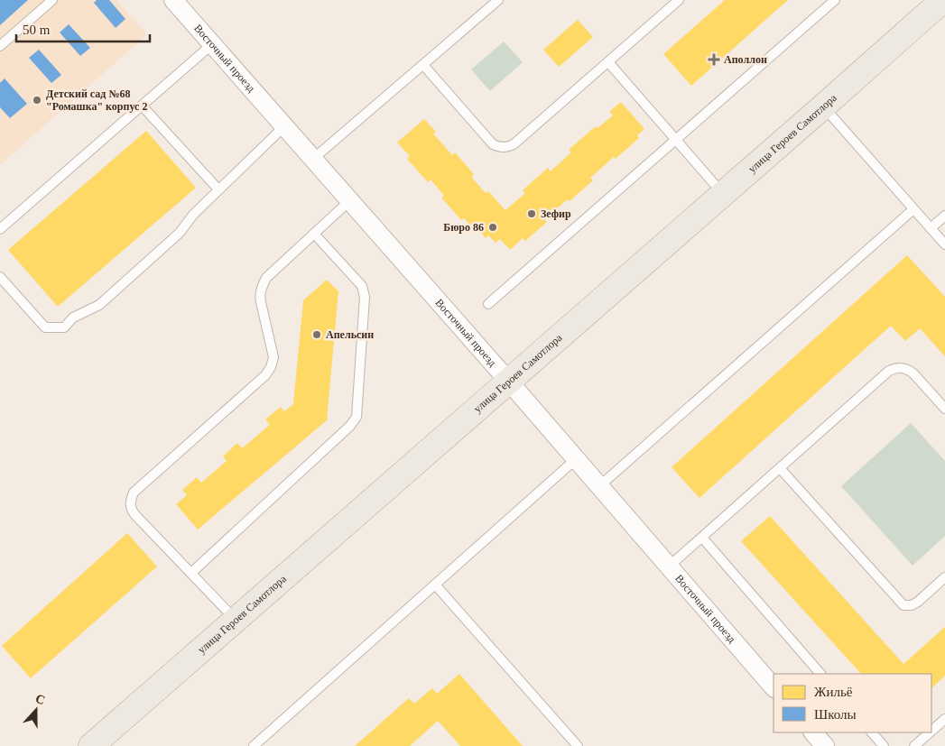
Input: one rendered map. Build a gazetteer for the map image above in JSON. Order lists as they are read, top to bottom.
{
  "streets": {
    "main road": ["улица Героев Самотлора"],
    "street": ["Восточный проезд"]
  },
  "crossings": [
    ["Восточный проезд", "улица Героев Самотлора"]
  ],
  "places": {
    "health": ["Аполлон"],
    "other": [
      "Детский сад №68 \"Ромашка\" корпус 2",
      "Зефир",
      "Бюро 86",
      "Апельсин"
    ]
  },
  "legend": ["Жильё", "Школы"],
  "scale_bar": "50 m",
  "north": "top"
}
